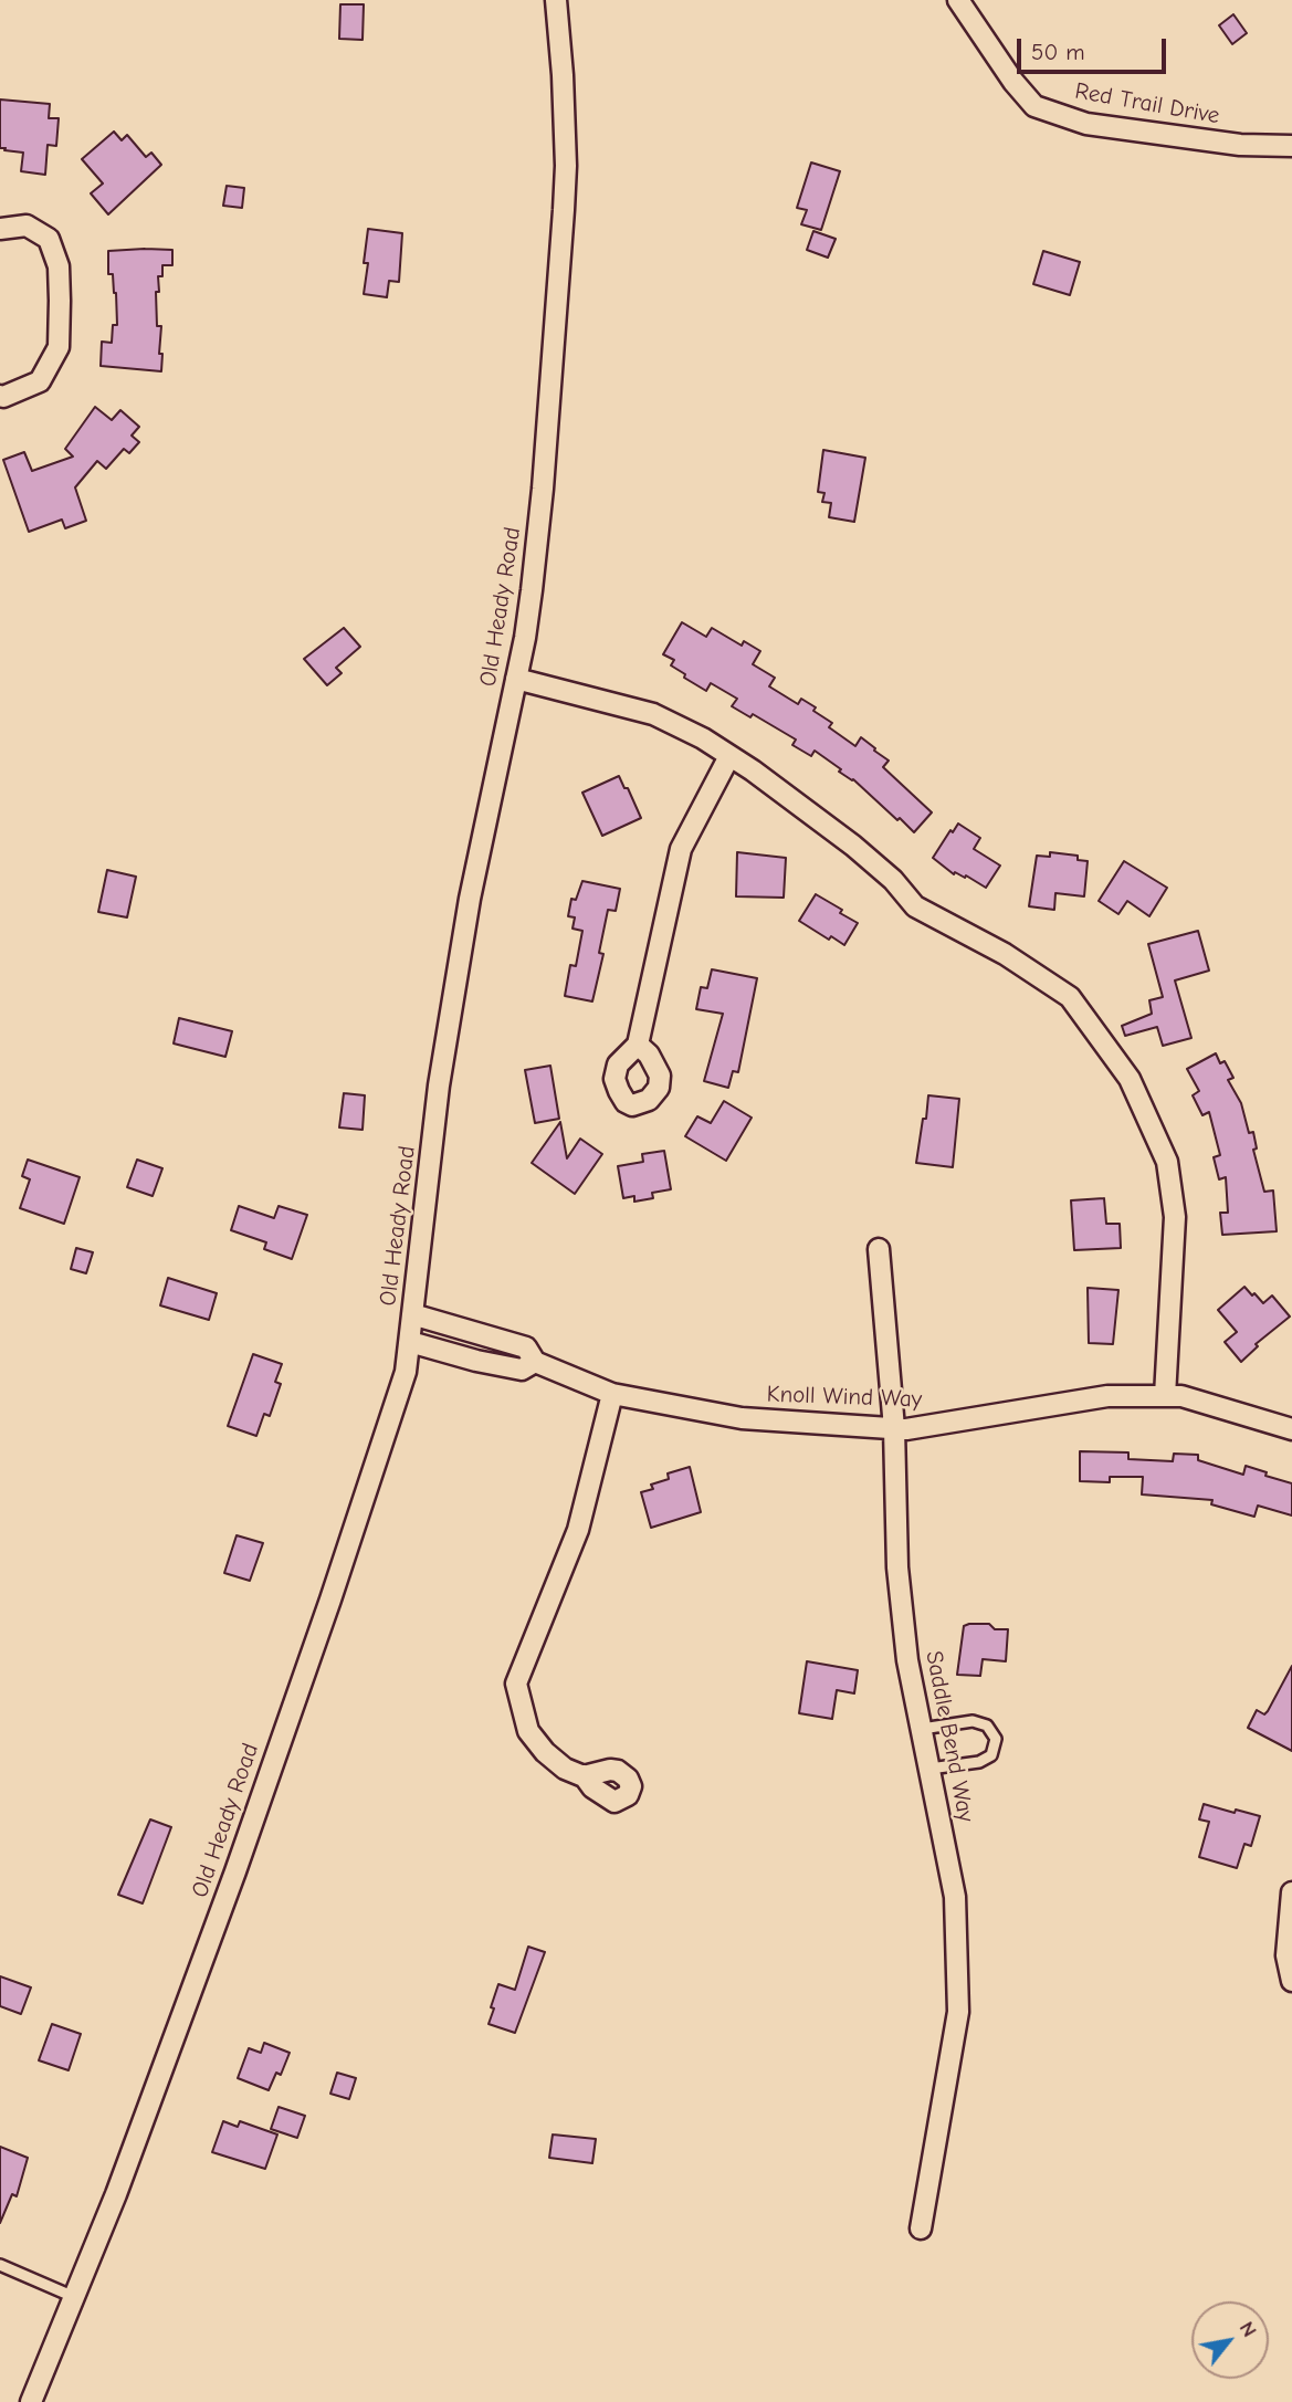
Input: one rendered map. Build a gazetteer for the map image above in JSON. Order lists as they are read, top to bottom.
{
  "streets": {
    "street": [
      "Red Trail Drive",
      "Old Heady Road",
      "Knoll Wind Way",
      "Saddle Bend Way"
    ]
  },
  "crossings": [
    ["Old Heady Road", "Knoll Wind Way"],
    ["Knoll Wind Way", "Saddle Bend Way"]
  ],
  "scale_bar": "50 m",
  "north": "top right"
}
